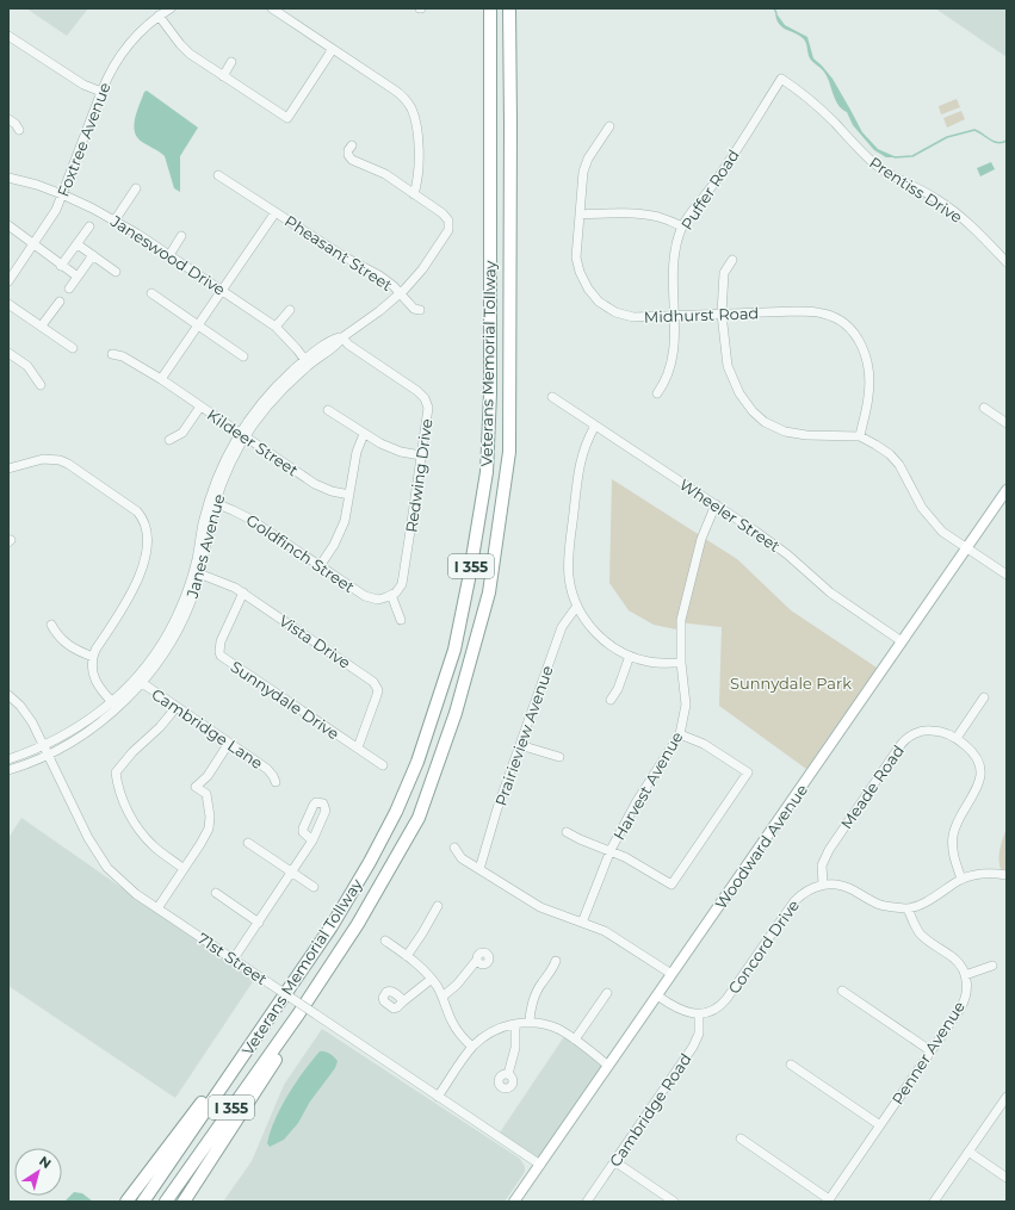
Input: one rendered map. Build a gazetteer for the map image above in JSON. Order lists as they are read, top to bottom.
{
  "streets": {
    "highway": ["Veterans Memorial Tollway", "I 355"],
    "main road": ["Woodward Avenue"],
    "street": [
      "Foxtree Avenue",
      "Puffer Road",
      "Prentiss Drive",
      "Pheasant Street",
      "Janeswood Drive",
      "Midhurst Road",
      "Kildeer Street",
      "Redwing Drive",
      "Wheeler Street",
      "Janes Avenue",
      "Goldfinch Street",
      "Vista Drive",
      "Sunnydale Drive",
      "Cambridge Lane",
      "Prairieview Avenue",
      "Harvest Avenue",
      "Meade Road",
      "Concord Drive",
      "71st Street",
      "Penner Avenue",
      "Cambridge Road"
    ]
  },
  "crossings": [
    ["Foxtree Avenue", "Janeswood Drive"],
    ["Puffer Road", "Prentiss Drive"],
    ["Puffer Road", "Midhurst Road"],
    ["Pheasant Street", "Janes Avenue"],
    ["Janeswood Drive", "Janes Avenue"],
    ["Kildeer Street", "Janes Avenue"],
    ["Redwing Drive", "Janes Avenue"],
    ["Redwing Drive", "Goldfinch Street"],
    ["Wheeler Street", "Harvest Avenue"],
    ["Wheeler Street", "Woodward Avenue"],
    ["Janes Avenue", "Goldfinch Street"],
    ["Janes Avenue", "Vista Drive"],
    ["Janes Avenue", "Cambridge Lane"],
    ["Janes Avenue", "71st Street"],
    ["Vista Drive", "Sunnydale Drive"],
    ["Meade Road", "Concord Drive"],
    ["Woodward Avenue", "71st Street"],
    ["Concord Drive", "Cambridge Road"]
  ],
  "parks": ["Sunnydale Park"],
  "north": "top right"
}
